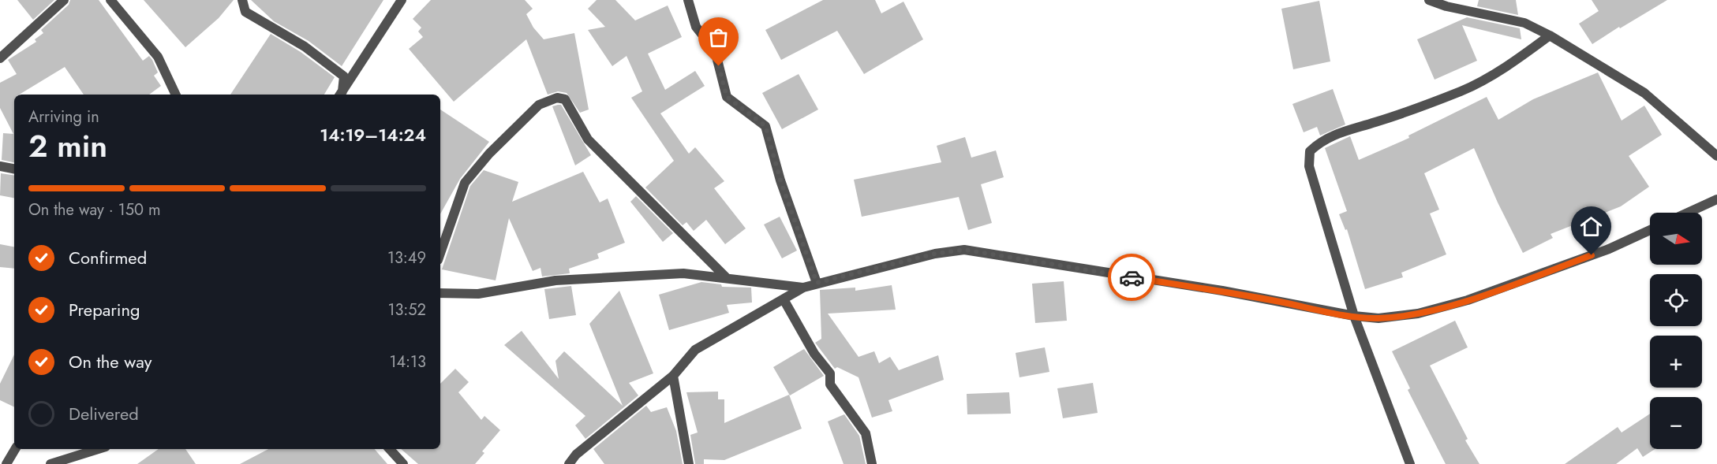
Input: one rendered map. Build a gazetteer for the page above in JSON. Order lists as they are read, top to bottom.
{
  "north": "right",
  "page": {
    "heading": ["2 min", "Arriving in", "14:19–14:24"],
    "bar": "On the way · 150 m",
    "map_buttons": ["+", "−"],
    "list": [
      ["Confirmed", "13:49"],
      ["Preparing", "13:52"],
      ["On the way", "14:13"],
      "Delivered"
    ]
  }
}
